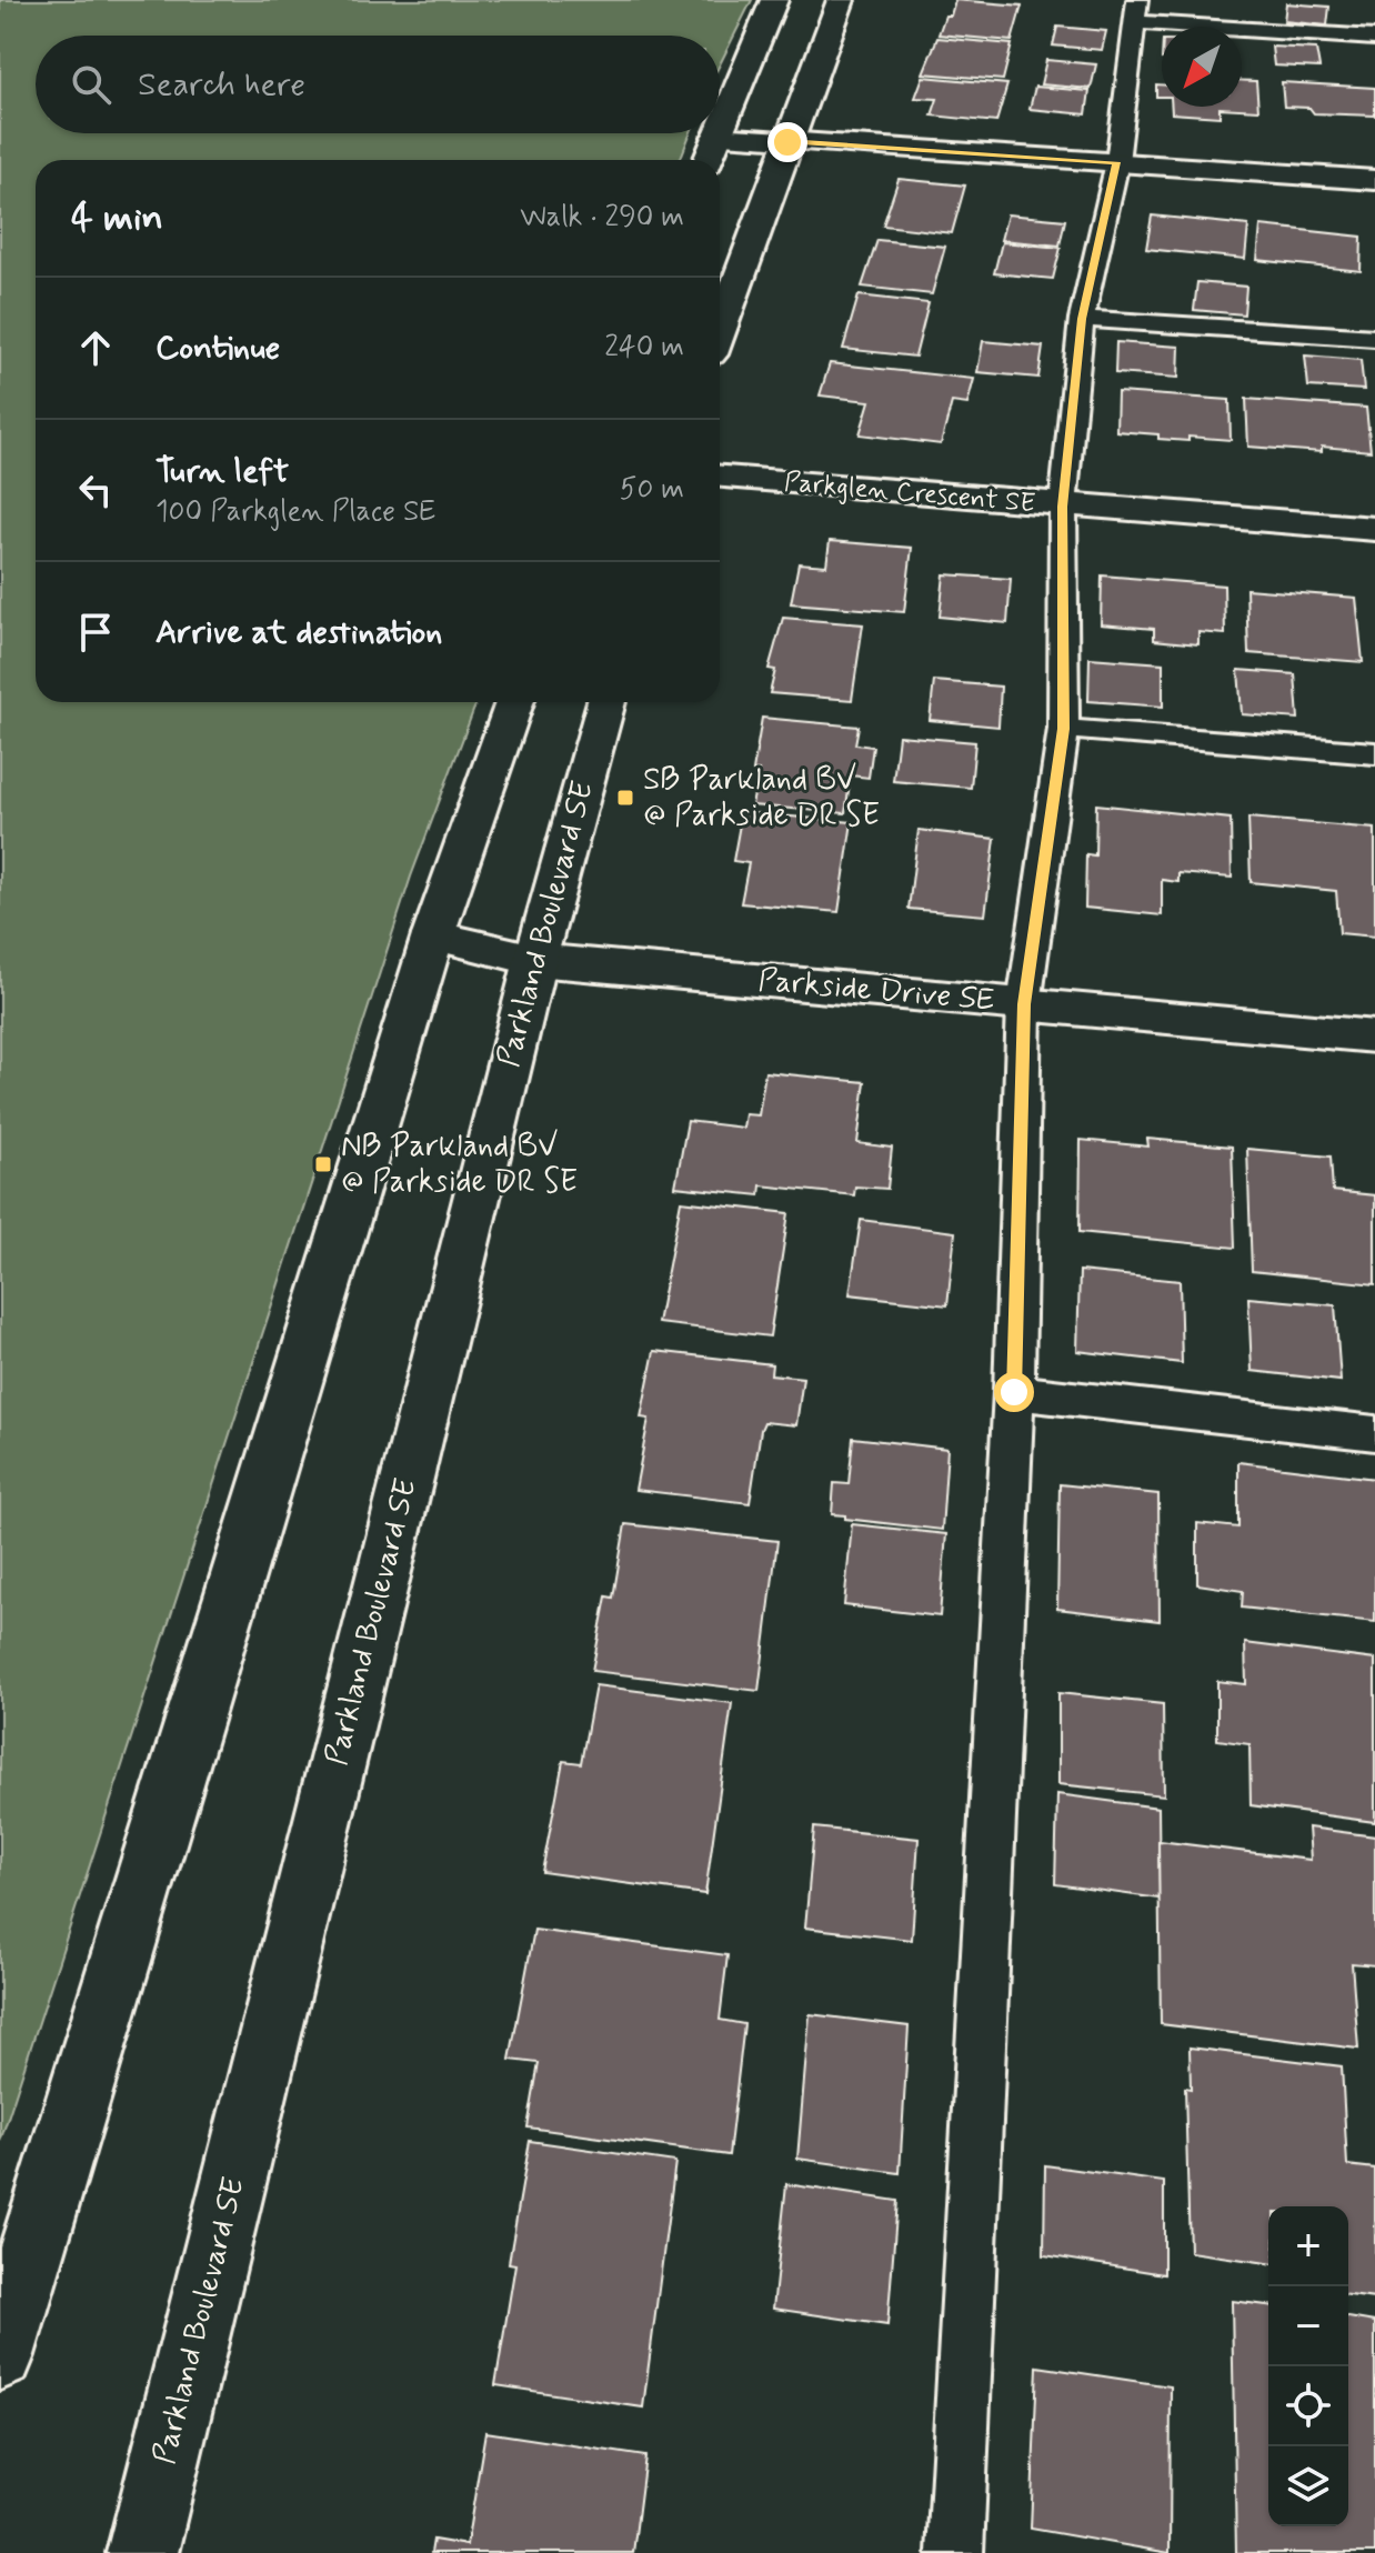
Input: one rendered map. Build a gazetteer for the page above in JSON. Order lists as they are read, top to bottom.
{
  "streets": {
    "street": ["Parkglen Crescent SE", "Parkland Boulevard SE", "Parkside Drive SE"]
  },
  "crossings": [
    ["Parkland Boulevard SE", "Parkside Drive SE"]
  ],
  "places": {
    "transit": ["SB Parkland BV @ Parkside DR SE", "NB Parkland BV @ Parkside DR SE"]
  },
  "north": "bottom left",
  "page": {
    "search": "Search here",
    "heading": ["4 min", "Walk · 290 m"],
    "list": [
      ["Continue", "240 m"],
      ["Turn left", "100 Parkglen Place SE", "50 m"],
      "Arrive at destination"
    ],
    "map_buttons": ["+", "−"]
  }
}
